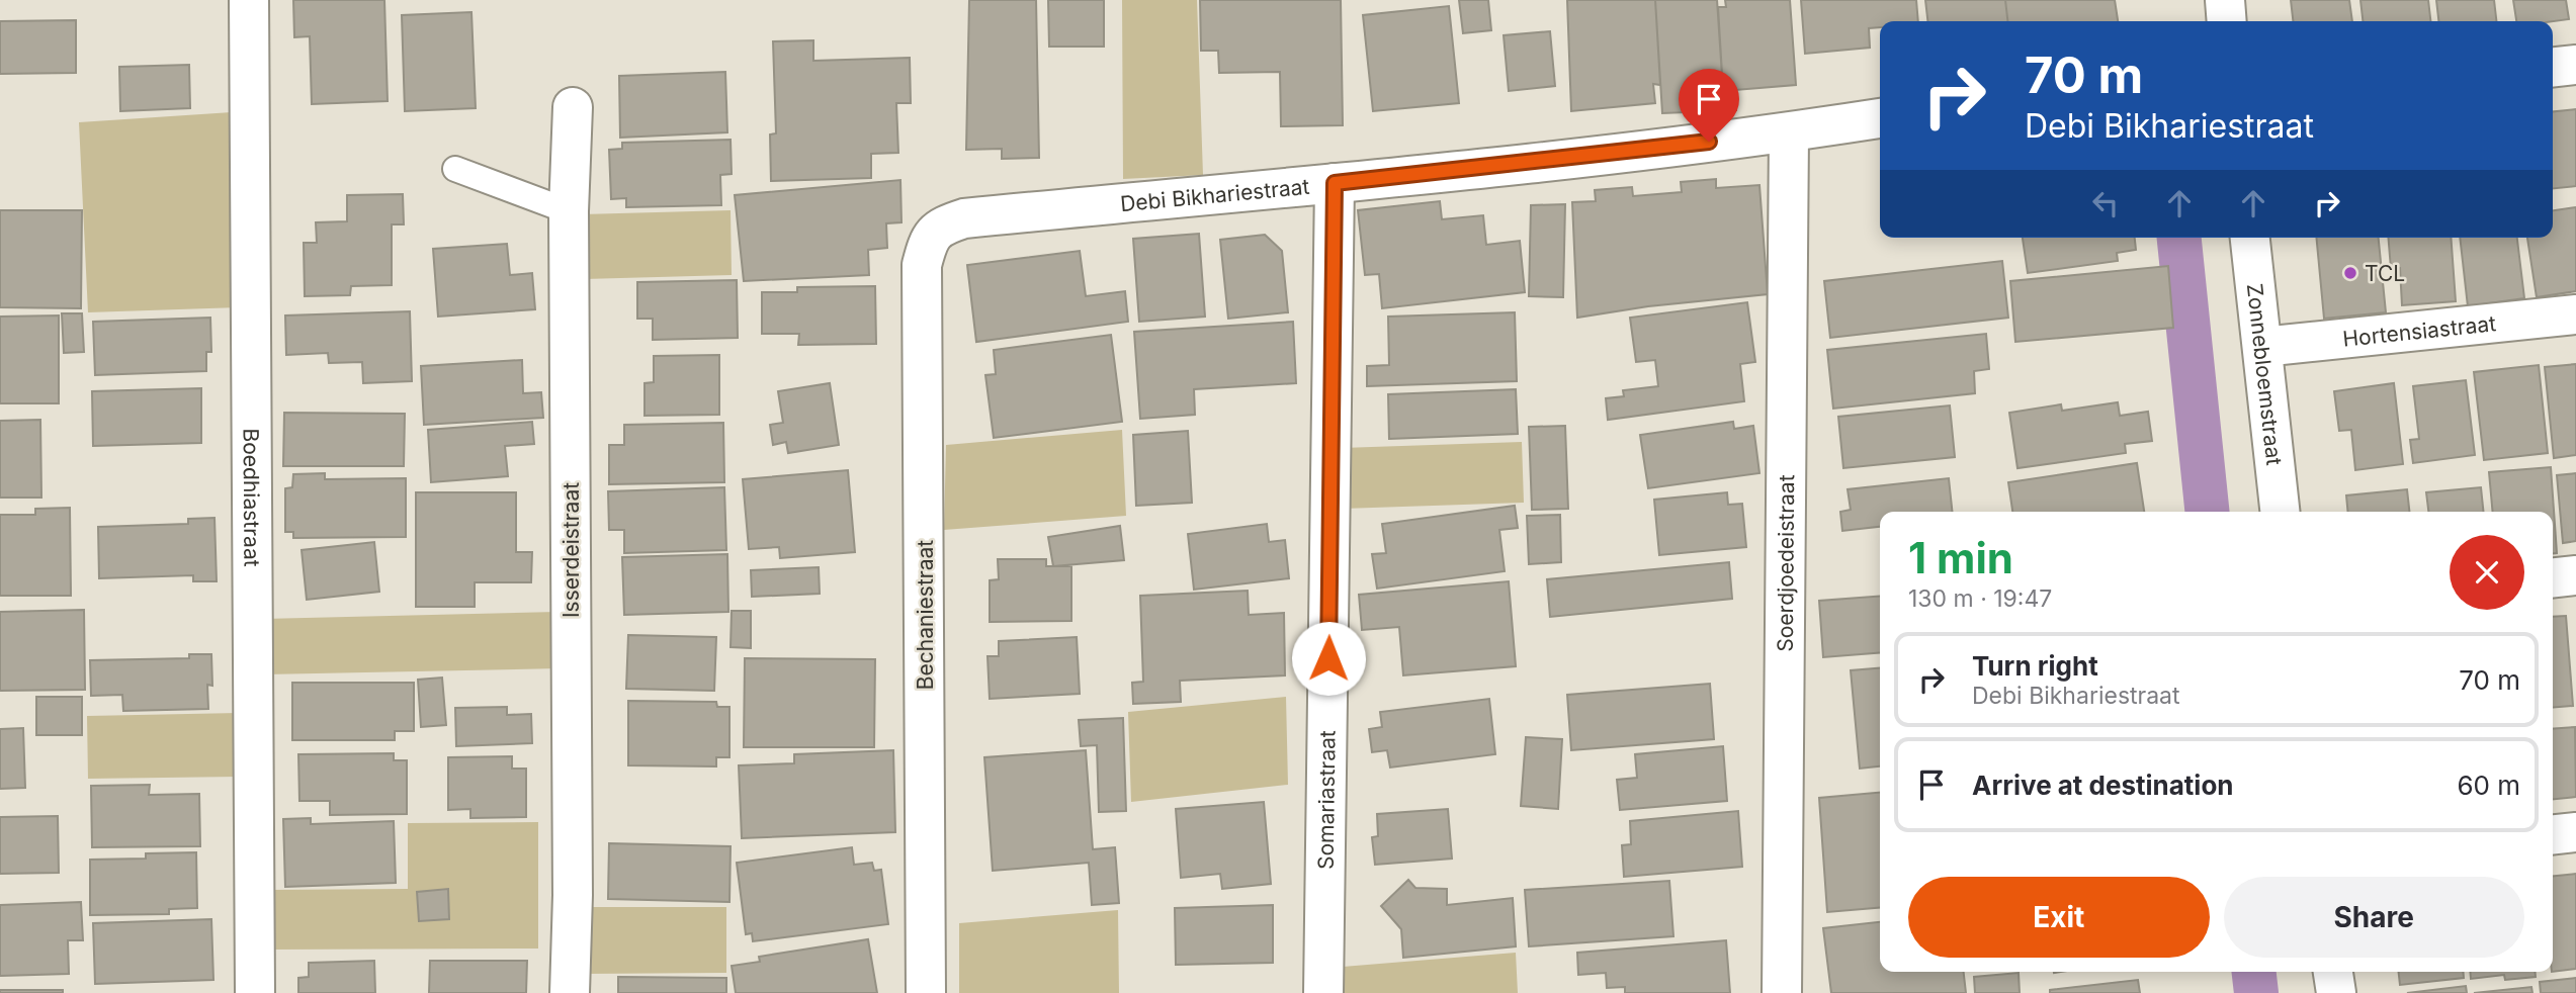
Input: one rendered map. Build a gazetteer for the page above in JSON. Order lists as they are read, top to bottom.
{
  "streets": {
    "street": [
      "Debi Bikhariestraat",
      "Hortensiastraat",
      "Zonnebloemstraat",
      "Boedhiastraat",
      "Isserdeistraat",
      "Soerdjoedeistraat",
      "Bechaniestraat",
      "Somariastraat"
    ]
  },
  "crossings": [
    ["Debi Bikhariestraat", "Soerdjoedeistraat"],
    ["Debi Bikhariestraat", "Bechaniestraat"],
    ["Debi Bikhariestraat", "Somariastraat"],
    ["Hortensiastraat", "Zonnebloemstraat"]
  ],
  "places": ["TCL"],
  "page": {
    "turn": ["70 m", "Debi Bikhariestraat"],
    "heading": ["1 min", "130 m · 19:47"],
    "list": [
      {
        "name": "Turn right",
        "note": "Debi Bikhariestraat",
        "value": "70 m"
      },
      {
        "name": "Arrive at destination",
        "value": "60 m"
      }
    ],
    "buttons": ["Exit", "Share"]
  }
}
